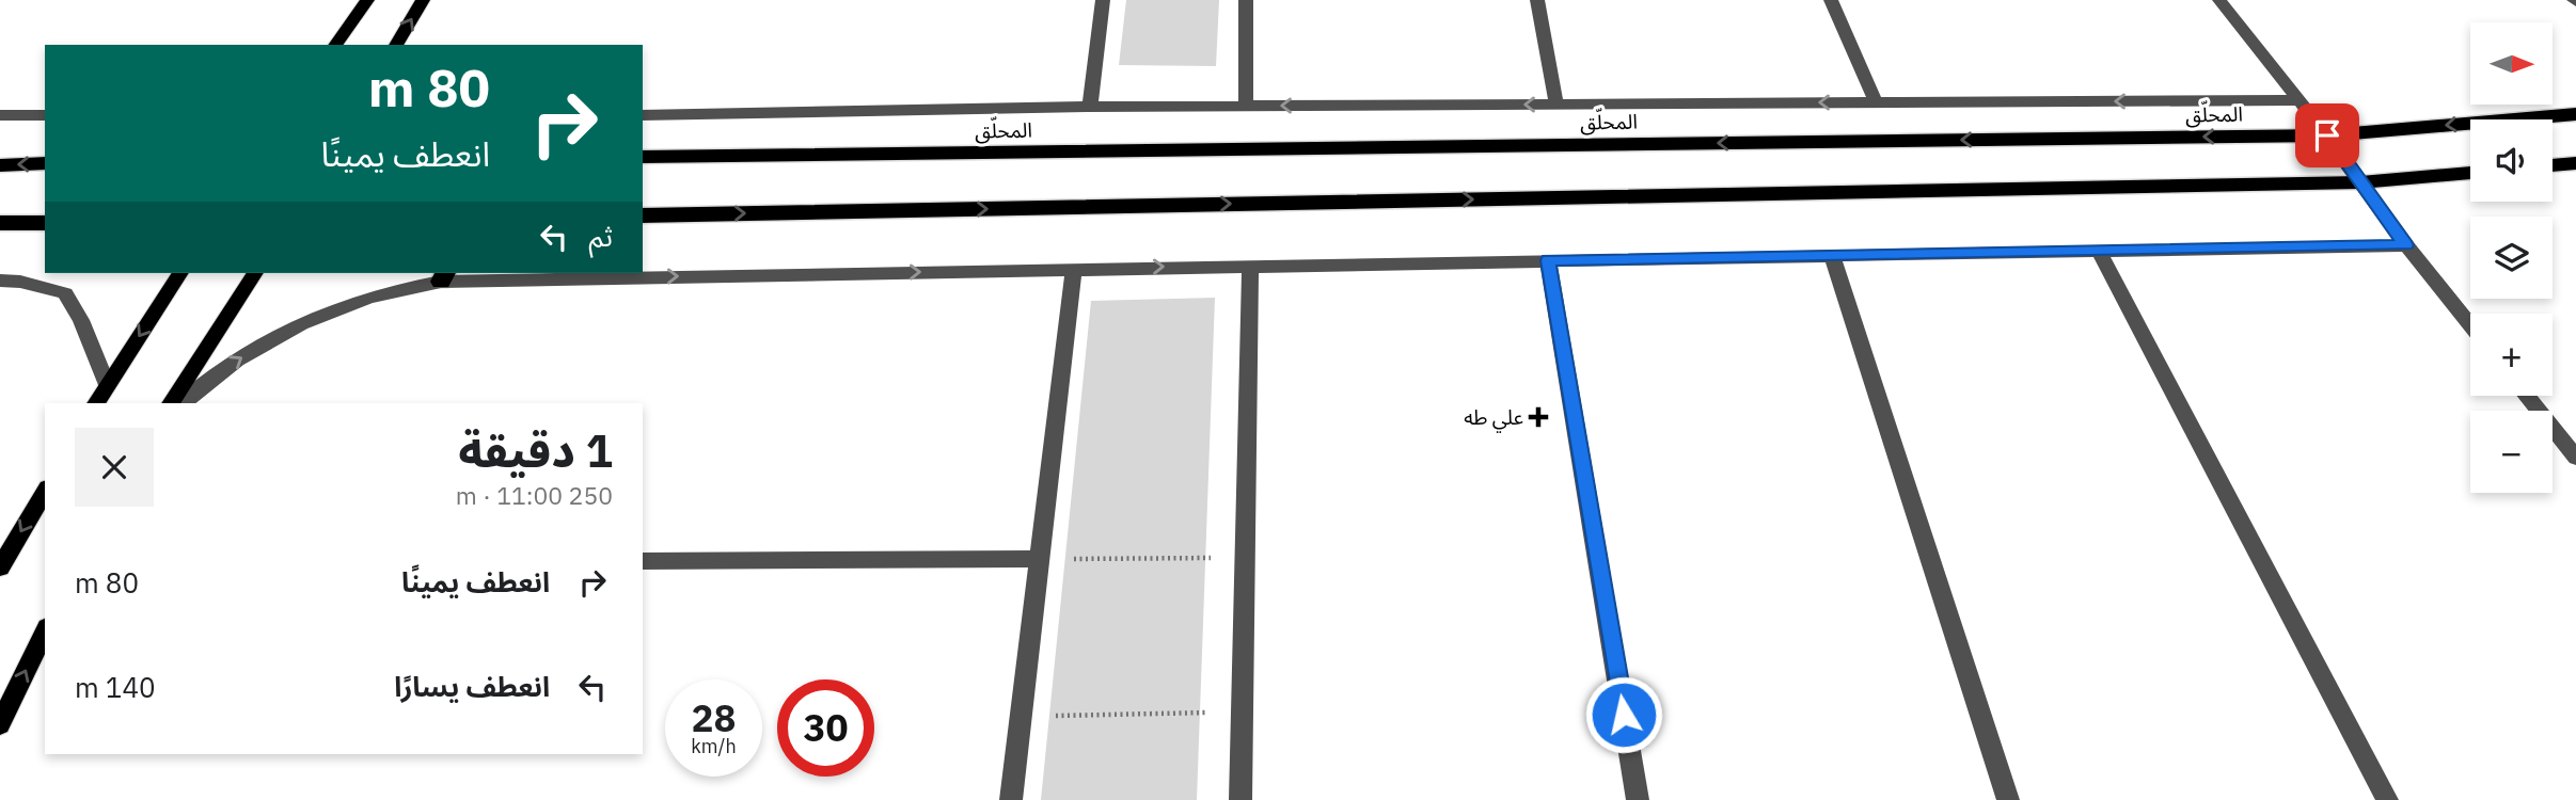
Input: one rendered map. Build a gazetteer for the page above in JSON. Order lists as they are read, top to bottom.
{
  "streets": {
    "highway": ["المحلّق"]
  },
  "places": {
    "health": ["علي طه"]
  },
  "north": "right",
  "page": {
    "map_buttons": ["+", "−"],
    "turn": ["80 m", "انعطف يمينًا"],
    "then": "ثم",
    "heading": ["1 دقيقة", "250 m · 11:00"],
    "list": [
      {
        "name": "انعطف يمينًا",
        "value": "80 m"
      },
      {
        "name": "انعطف يسارًا",
        "value": "140 m"
      }
    ],
    "speed": "28 km/h",
    "limit": "30"
  }
}
